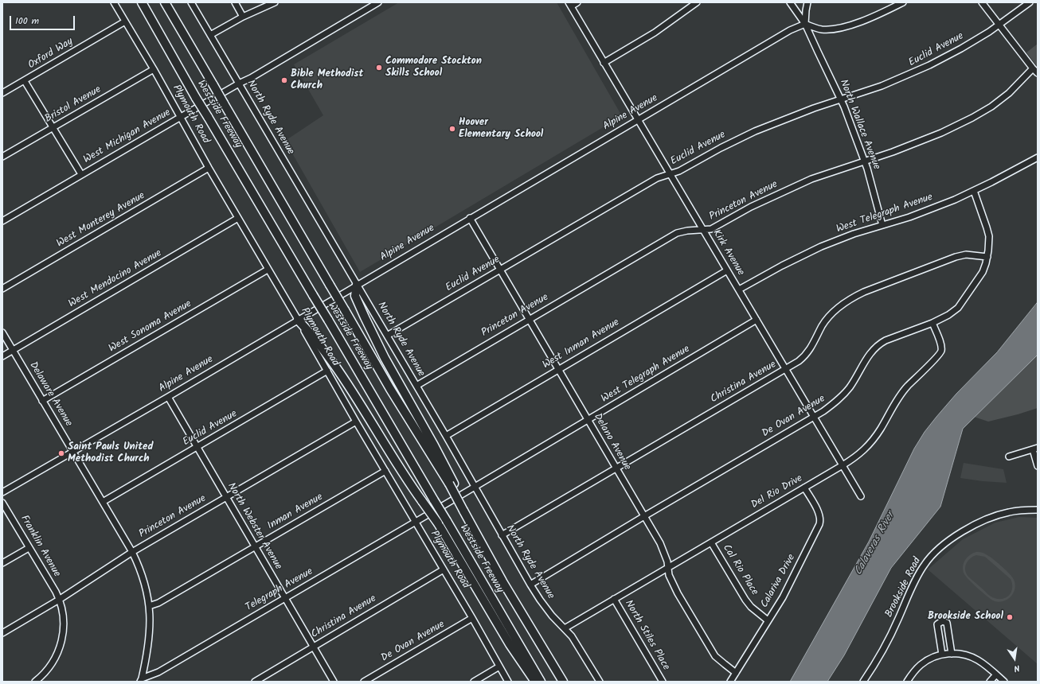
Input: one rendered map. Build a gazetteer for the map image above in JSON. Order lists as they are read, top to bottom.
{
  "streets": {
    "highway": ["Westside Freeway"],
    "street": [
      "Euclid Avenue",
      "Oxford Way",
      "Bristol Avenue",
      "Alpine Avenue",
      "Plymouth Road",
      "North Ryde Avenue",
      "North Wallace Avenue",
      "West Michigan Avenue",
      "Princeton Avenue",
      "West Telegraph Avenue",
      "West Monterey Avenue",
      "Kirk Avenue",
      "West Mendocino Avenue",
      "West Sonoma Avenue",
      "West Inman Avenue",
      "Christina Avenue",
      "Delaware Avenue",
      "De Ovan Avenue",
      "Delano Avenue",
      "Del Rio Drive",
      "Inman Avenue",
      "North Webster Avenue",
      "Franklin Avenue",
      "Cal Rio Place",
      "Calariva Drive",
      "Brookside Road",
      "Telegraph Avenue",
      "North Stiles Place"
    ]
  },
  "crossings": [
    ["Euclid Avenue", "Plymouth Road"],
    ["Euclid Avenue", "North Ryde Avenue"],
    ["Euclid Avenue", "North Wallace Avenue"],
    ["Euclid Avenue", "Kirk Avenue"],
    ["Euclid Avenue", "Delaware Avenue"],
    ["Euclid Avenue", "Delano Avenue"],
    ["Euclid Avenue", "North Webster Avenue"],
    ["Oxford Way", "Plymouth Road"],
    ["Bristol Avenue", "Plymouth Road"],
    ["Alpine Avenue", "Plymouth Road"],
    ["Alpine Avenue", "North Ryde Avenue"],
    ["Alpine Avenue", "North Wallace Avenue"],
    ["Alpine Avenue", "Kirk Avenue"],
    ["Alpine Avenue", "Delaware Avenue"],
    ["Alpine Avenue", "Delano Avenue"],
    ["Alpine Avenue", "North Webster Avenue"],
    ["Plymouth Road", "West Michigan Avenue"],
    ["Plymouth Road", "Princeton Avenue"],
    ["Plymouth Road", "West Monterey Avenue"],
    ["Plymouth Road", "West Mendocino Avenue"],
    ["Plymouth Road", "West Sonoma Avenue"],
    ["Plymouth Road", "Christina Avenue"],
    ["Plymouth Road", "De Ovan Avenue"],
    ["Plymouth Road", "Inman Avenue"],
    ["Plymouth Road", "Telegraph Avenue"],
    ["North Ryde Avenue", "West Michigan Avenue"],
    ["North Ryde Avenue", "Princeton Avenue"],
    ["North Ryde Avenue", "West Telegraph Avenue"],
    ["North Ryde Avenue", "West Inman Avenue"],
    ["North Ryde Avenue", "Christina Avenue"],
    ["North Ryde Avenue", "De Ovan Avenue"],
    ["North Ryde Avenue", "Del Rio Drive"],
    ["North Wallace Avenue", "Princeton Avenue"],
    ["North Wallace Avenue", "West Telegraph Avenue"],
    ["Princeton Avenue", "Kirk Avenue"],
    ["Princeton Avenue", "Delaware Avenue"],
    ["Princeton Avenue", "Delano Avenue"],
    ["Princeton Avenue", "North Webster Avenue"],
    ["Princeton Avenue", "Franklin Avenue"],
    ["West Telegraph Avenue", "Kirk Avenue"],
    ["West Telegraph Avenue", "De Ovan Avenue"],
    ["West Telegraph Avenue", "Delano Avenue"],
    ["West Telegraph Avenue", "Telegraph Avenue"],
    ["Kirk Avenue", "West Inman Avenue"],
    ["Kirk Avenue", "Christina Avenue"],
    ["Kirk Avenue", "De Ovan Avenue"],
    ["Kirk Avenue", "Del Rio Drive"],
    ["West Mendocino Avenue", "Delaware Avenue"],
    ["West Sonoma Avenue", "Delaware Avenue"],
    ["West Inman Avenue", "Delano Avenue"],
    ["Christina Avenue", "De Ovan Avenue"],
    ["Christina Avenue", "Delano Avenue"],
    ["Christina Avenue", "North Webster Avenue"],
    ["Delaware Avenue", "Inman Avenue"],
    ["Delaware Avenue", "Telegraph Avenue"],
    ["De Ovan Avenue", "Delano Avenue"],
    ["De Ovan Avenue", "Del Rio Drive"],
    ["Delano Avenue", "Del Rio Drive"],
    ["Delano Avenue", "Calariva Drive"],
    ["Del Rio Drive", "Cal Rio Place"],
    ["Del Rio Drive", "Calariva Drive"],
    ["Del Rio Drive", "North Stiles Place"],
    ["Inman Avenue", "North Webster Avenue"],
    ["North Webster Avenue", "Telegraph Avenue"],
    ["Cal Rio Place", "Calariva Drive"]
  ],
  "water": ["Calaveras River"],
  "places": [
    "Commodore Stockton Skills School",
    "Bible Methodist Church",
    "Hoover Elementary School",
    "Saint Pauls United Methodist Church",
    "Brookside School"
  ],
  "scale_bar": "100 m",
  "north": "bottom"
}
